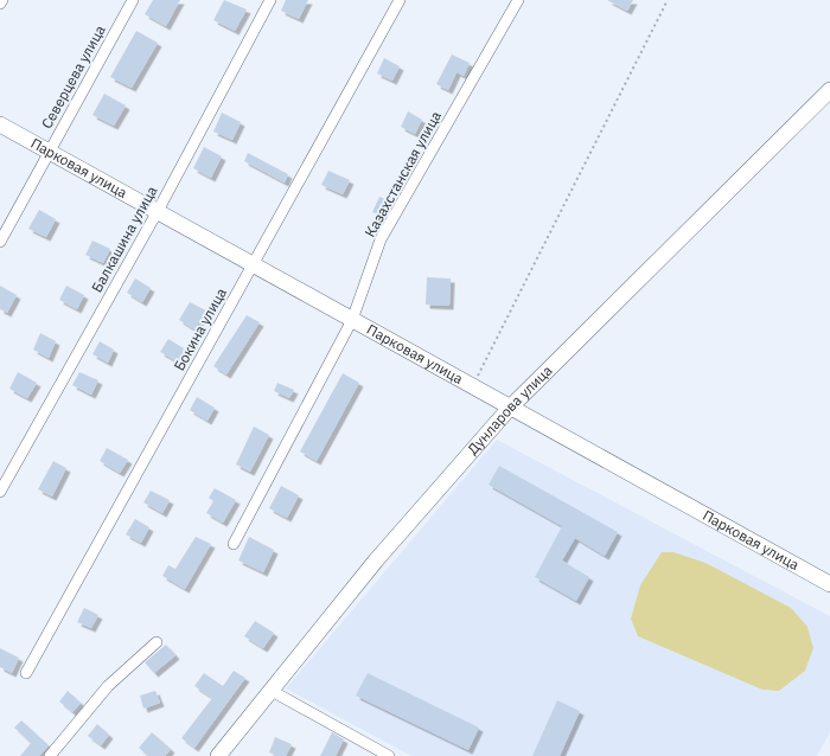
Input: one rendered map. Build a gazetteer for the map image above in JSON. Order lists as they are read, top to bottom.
{
  "streets": {
    "street": [
      "Северцева улица",
      "Парковая улица",
      "Казахстанская улица",
      "Балкашина улица",
      "Бокина улица",
      "Дунларова улица"
    ]
  },
  "crossings": [
    ["Северцева улица", "Парковая улица"],
    ["Парковая улица", "Казахстанская улица"],
    ["Парковая улица", "Балкашина улица"],
    ["Парковая улица", "Бокина улица"],
    ["Парковая улица", "Дунларова улица"]
  ]
}
